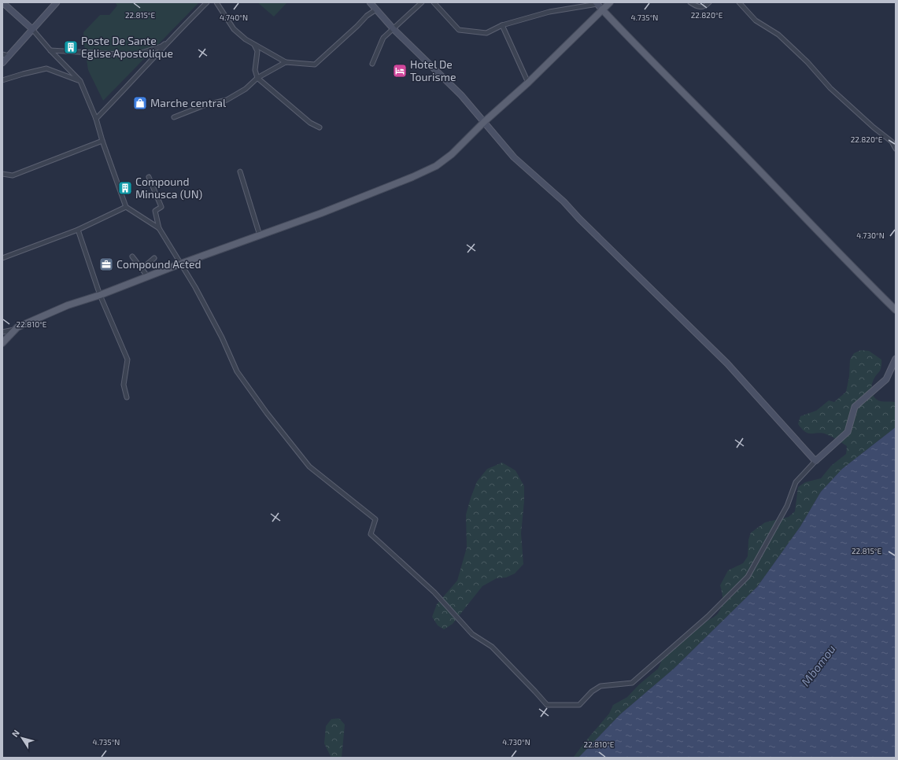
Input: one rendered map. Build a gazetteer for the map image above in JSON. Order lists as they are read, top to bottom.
{
  "water": ["Mbomou"],
  "places": {
    "building": ["Poste De Sante Eglise Apostolique", "Compound Minusca (UN)"],
    "hotel": ["Hotel De Tourisme"],
    "shop": ["Marche central"],
    "office": ["Compound Acted"]
  },
  "north": "top left",
  "coordinates": [
    "22.815°E",
    "22.820°E",
    "4.740°N",
    "4.735°N",
    "4.730°N",
    "22.810°E"
  ]
}
